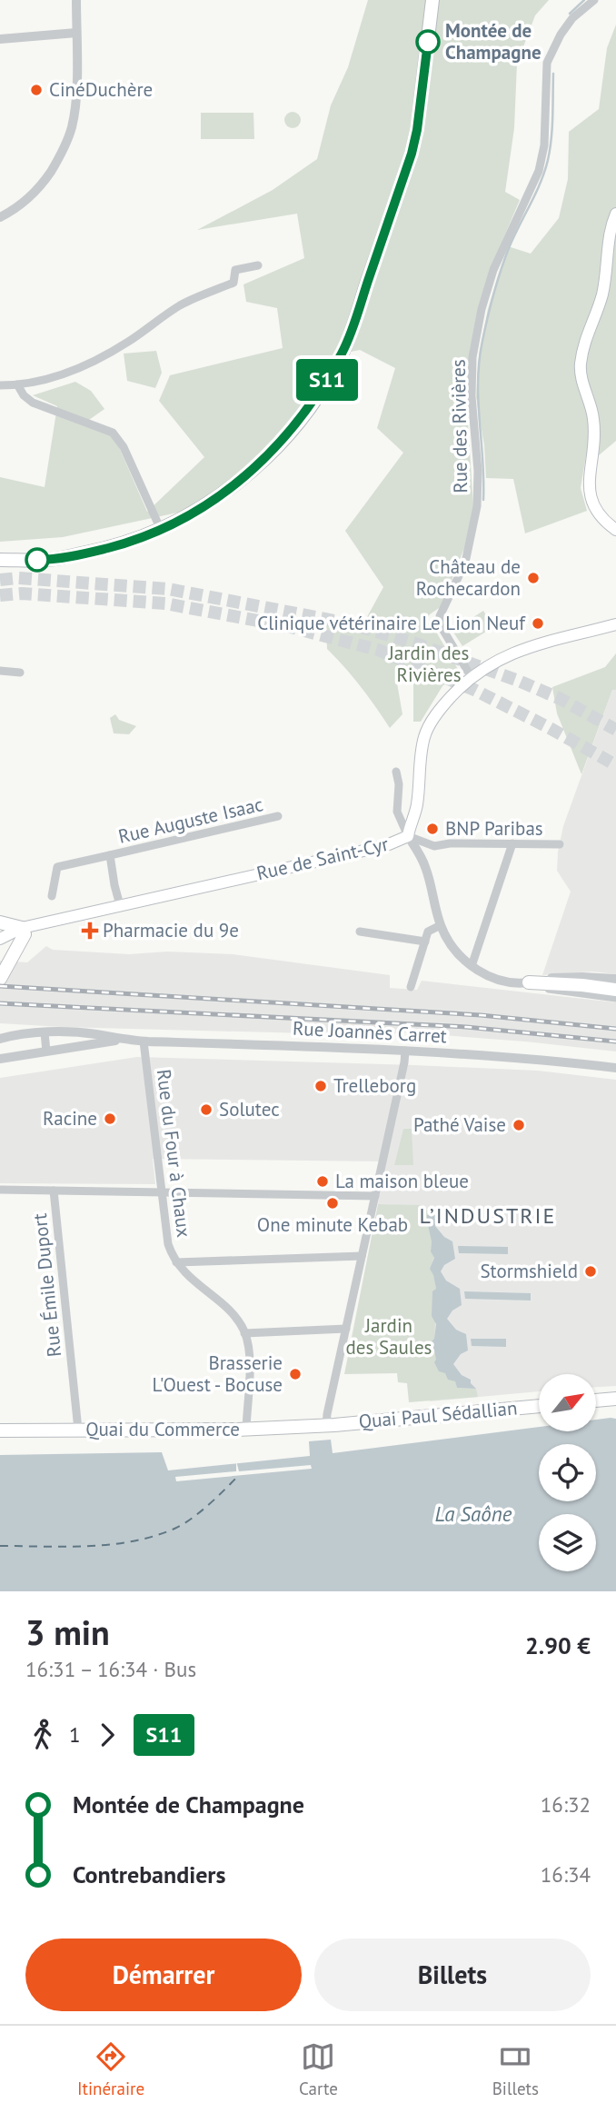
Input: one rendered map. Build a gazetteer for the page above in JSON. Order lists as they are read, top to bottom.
{
  "streets": {
    "main road": ["Rue de Saint-Cyr", "Quai Paul Sédallian", "Quai du Commerce"],
    "street": [
      "Rue des Rivières",
      "Rue Auguste Isaac",
      "Rue Joannès Carret",
      "Rue du Four à Chaux",
      "Rue Émile Duport"
    ]
  },
  "crossings": [
    ["Rue des Rivières", "Rue de Saint-Cyr"],
    ["Rue Auguste Isaac", "Rue de Saint-Cyr"],
    ["Rue Joannès Carret", "Rue du Four à Chaux"],
    ["Rue Émile Duport", "Quai du Commerce"],
    ["Quai Paul Sédallian", "Quai du Commerce"]
  ],
  "districts": ["L’INDUSTRIE"],
  "water": ["La Saône"],
  "parks": ["Jardin des Rivières", "Jardin des Saules"],
  "places": {
    "other": [
      "Montée de Champagne",
      "CinéDuchère",
      "Château de Rochecardon",
      "Clinique vétérinaire Le Lion Neuf",
      "BNP Paribas",
      "Trelleborg",
      "Solutec",
      "Racine",
      "Pathé Vaise",
      "La maison bleue",
      "One minute Kebab",
      "Stormshield",
      "Brasserie L'Ouest - Bocuse"
    ],
    "health": ["Pharmacie du 9e"]
  },
  "lines": ["bus line S11"],
  "north": "top right",
  "page": {
    "on_map": "S11",
    "heading": ["3 min", "16:31 – 16:34 · Bus", "2.90 €"],
    "legs": ["1", "S11"],
    "list": [
      {
        "name": "Montée de Champagne",
        "value": "16:32"
      },
      {
        "name": "Contrebandiers",
        "value": "16:34"
      }
    ],
    "buttons": ["Démarrer", "Billets"],
    "tabs": ["Itinéraire", "Carte", "Billets"]
  }
}
